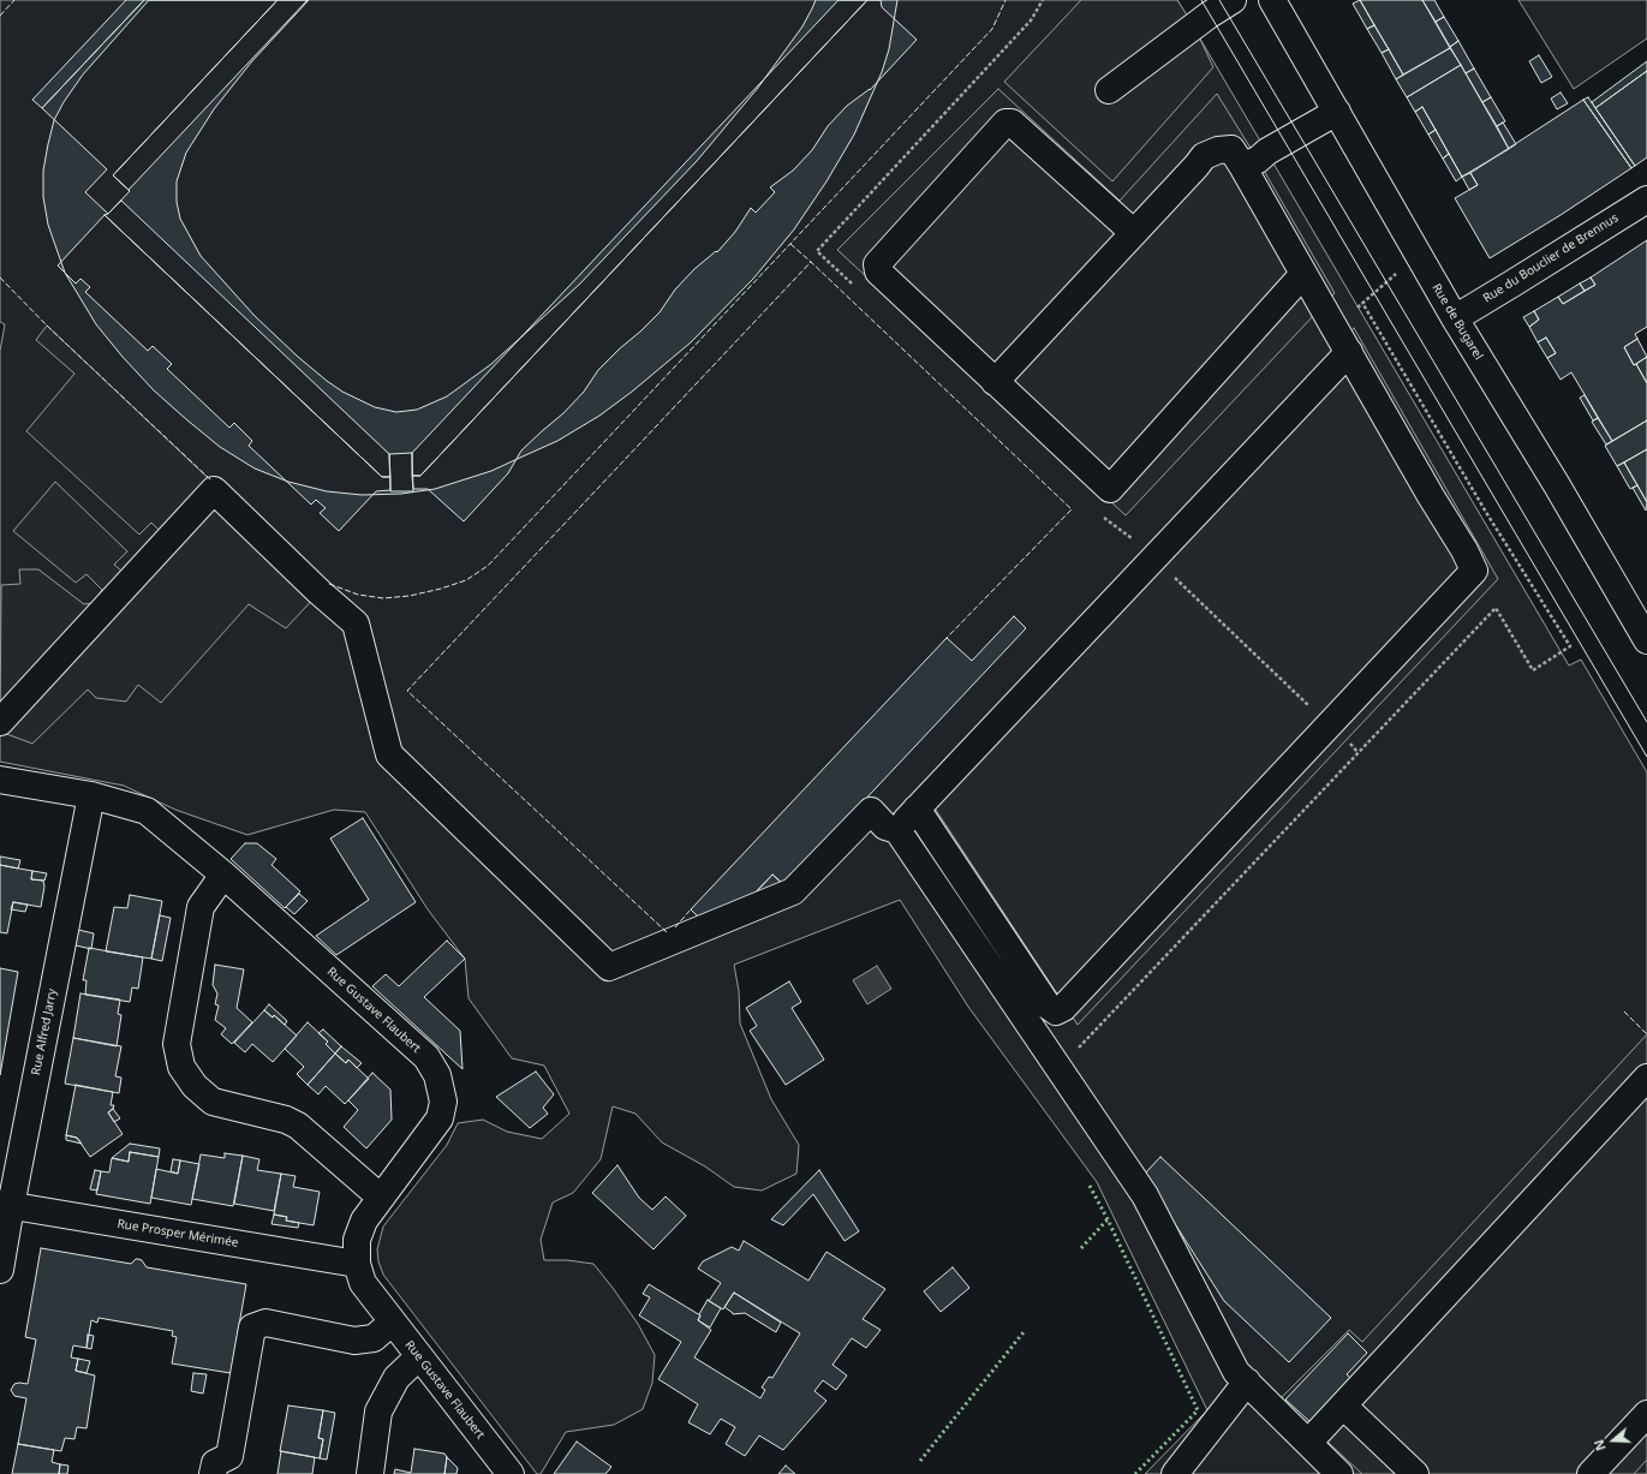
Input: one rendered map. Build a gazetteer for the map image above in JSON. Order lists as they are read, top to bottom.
{
  "streets": {
    "street": [
      "Rue du Bouclier de Brennus",
      "Rue de Bugarel",
      "Rue Gustave Flaubert",
      "Rue Alfred Jarry",
      "Rue Prosper Mérimée"
    ]
  },
  "crossings": [
    ["Rue du Bouclier de Brennus", "Rue de Bugarel"],
    ["Rue Gustave Flaubert", "Rue Alfred Jarry"],
    ["Rue Gustave Flaubert", "Rue Prosper Mérimée"],
    ["Rue Alfred Jarry", "Rue Prosper Mérimée"]
  ],
  "north": "left"
}
